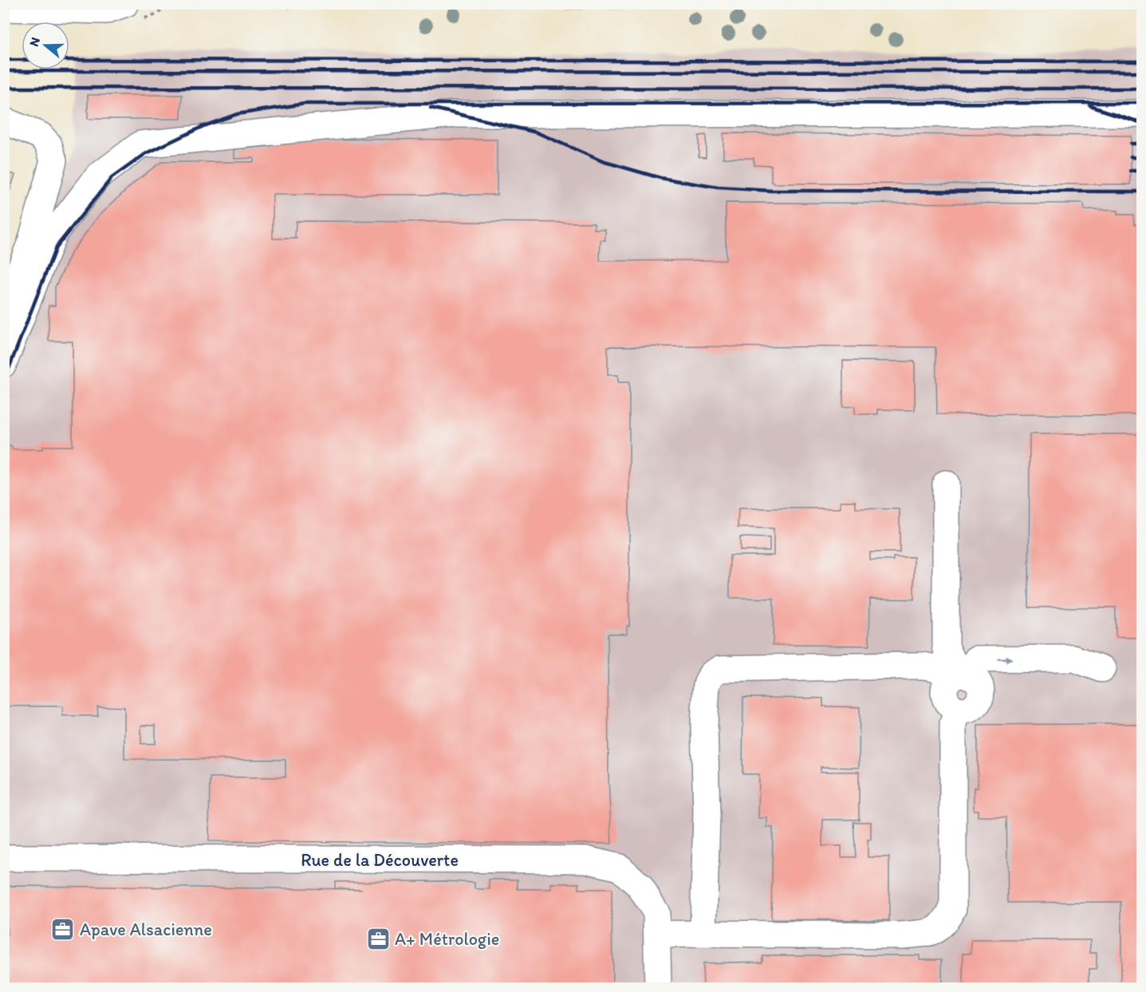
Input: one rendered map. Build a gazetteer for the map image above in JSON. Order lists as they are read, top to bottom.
{
  "streets": {
    "street": ["Rue de la Découverte"]
  },
  "places": {
    "office": ["Apave Alsacienne", "A+ Métrologie"]
  },
  "north": "left"
}
